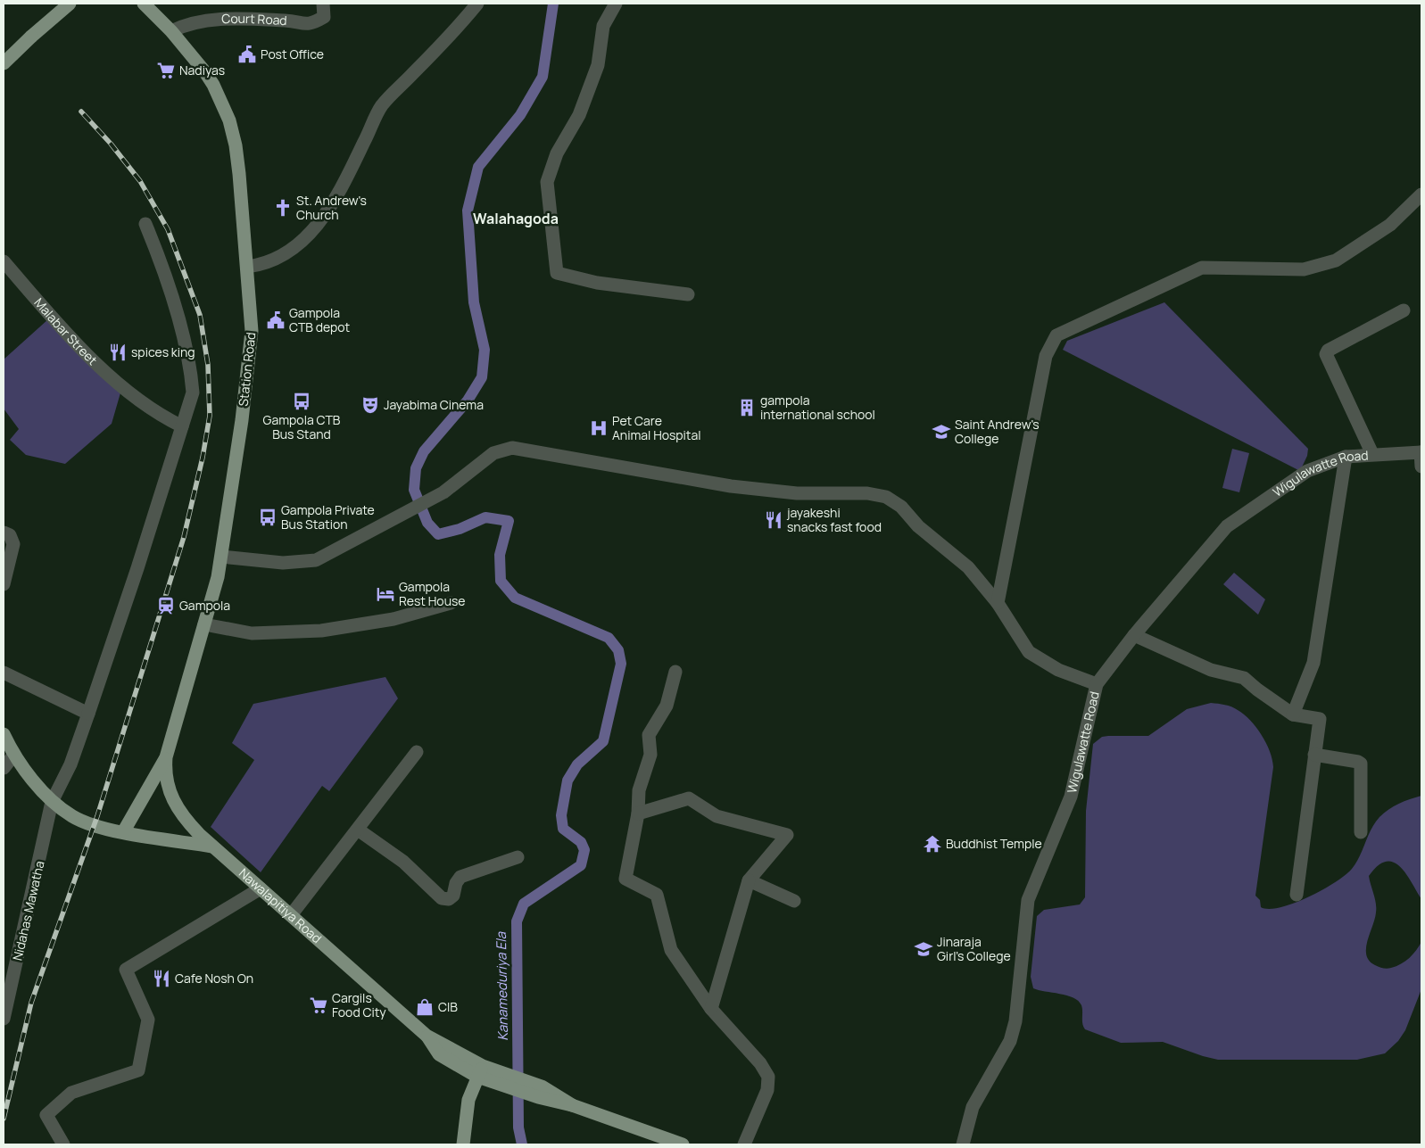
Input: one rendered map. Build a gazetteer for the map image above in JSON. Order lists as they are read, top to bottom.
{
  "streets": {
    "main road": ["Station Road", "Nawalapitiya Road"],
    "street": [
      "Court Road",
      "Malabar Street",
      "Wigulawatte Road",
      "Nidahas Mawatha"
    ]
  },
  "crossings": [
    ["Court Road", "Station Road"],
    ["Malabar Street", "Nidahas Mawatha"],
    ["Station Road", "Nawalapitiya Road"]
  ],
  "districts": ["Walahagoda"],
  "water": ["Kanameduriya Ela"],
  "places": {
    "public building": ["Post Office", "Gampola CTB depot"],
    "supermarket": ["Nadiyas", "Cargils Food City"],
    "church": ["St. Andrew's Church"],
    "restaurant": ["spices king", "jayakeshi snacks fast food", "Cafe Nosh On"],
    "bus stop": ["Gampola CTB Bus Stand", "Gampola Private Bus Station"],
    "theatre": ["Jayabima Cinema"],
    "building": ["gampola international school"],
    "hospital": ["Pet Care Animal Hospital"],
    "school or university": ["Saint Andrew's College", "Jinaraja Girl's College"],
    "hotel": ["Gampola Rest House"],
    "station": ["Gampola"],
    "temple": ["Buddhist Temple"],
    "shop": ["CIB"]
  }
}
